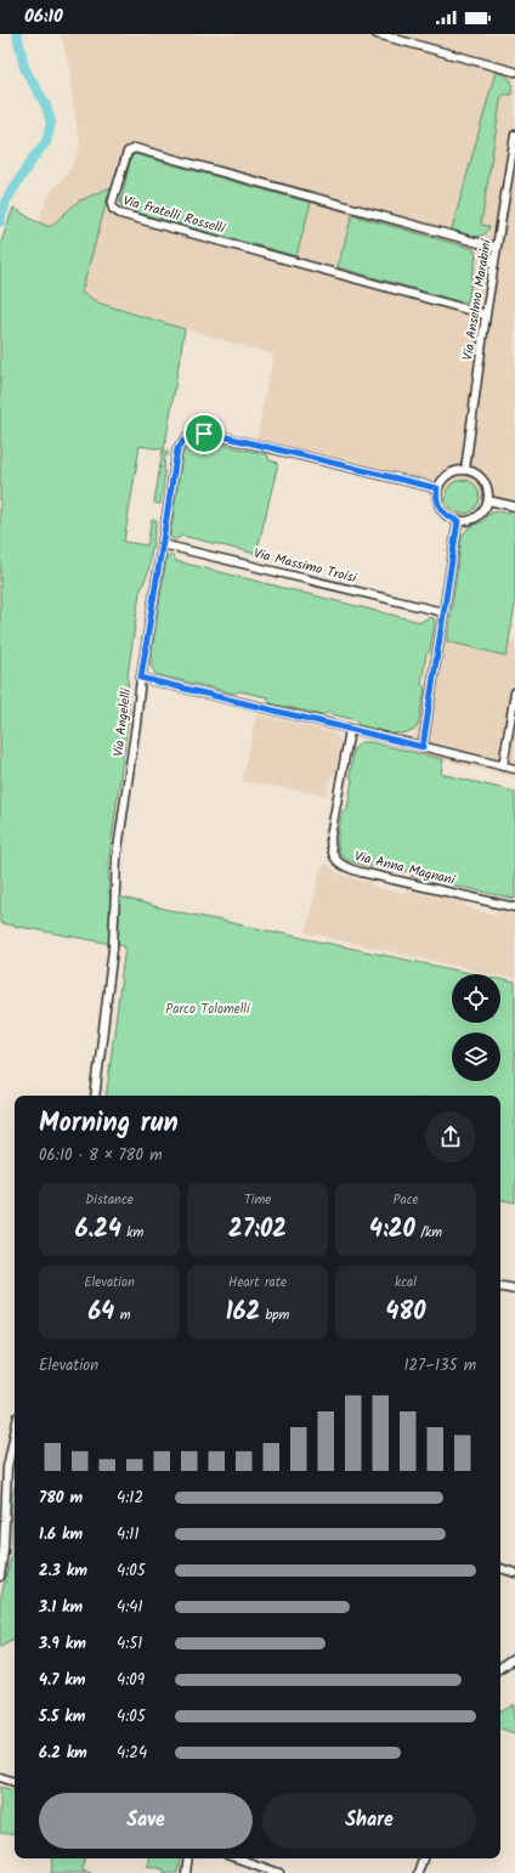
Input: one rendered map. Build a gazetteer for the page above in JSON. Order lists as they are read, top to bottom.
{
  "streets": {
    "street": [
      "Via fratelli Rosselli",
      "Via Anselmo Marabini",
      "Via Massimo Troisi",
      "Via Angelelli",
      "Via Anna Magnani"
    ]
  },
  "crossings": [
    ["Via fratelli Rosselli", "Via Anselmo Marabini"],
    ["Via Anselmo Marabini", "Via Angelelli"],
    ["Via Massimo Troisi", "Via Angelelli"]
  ],
  "parks": ["Parco Tolomelli"],
  "page": {
    "status": "06:10",
    "heading": ["Morning run", "06:10 · 8 × 780 m"],
    "stats": [
      ["Distance", "6.24 km"],
      ["Time", "27:02"],
      ["Pace", "4:20 /km"],
      ["Elevation", "64 m"],
      ["Heart rate", "162 bpm"],
      ["kcal", "480"]
    ],
    "chart": ["Elevation", "127–135 m"],
    "list": [
      {
        "name": "780 m",
        "note": "4:12"
      },
      {
        "name": "1.6 km",
        "note": "4:11"
      },
      {
        "name": "2.3 km",
        "note": "4:05"
      },
      {
        "name": "3.1 km",
        "note": "4:41"
      },
      {
        "name": "3.9 km",
        "note": "4:51"
      },
      {
        "name": "4.7 km",
        "note": "4:09"
      },
      {
        "name": "5.5 km",
        "note": "4:05"
      },
      {
        "name": "6.2 km",
        "note": "4:24"
      }
    ],
    "buttons": ["Save", "Share"]
  }
}
